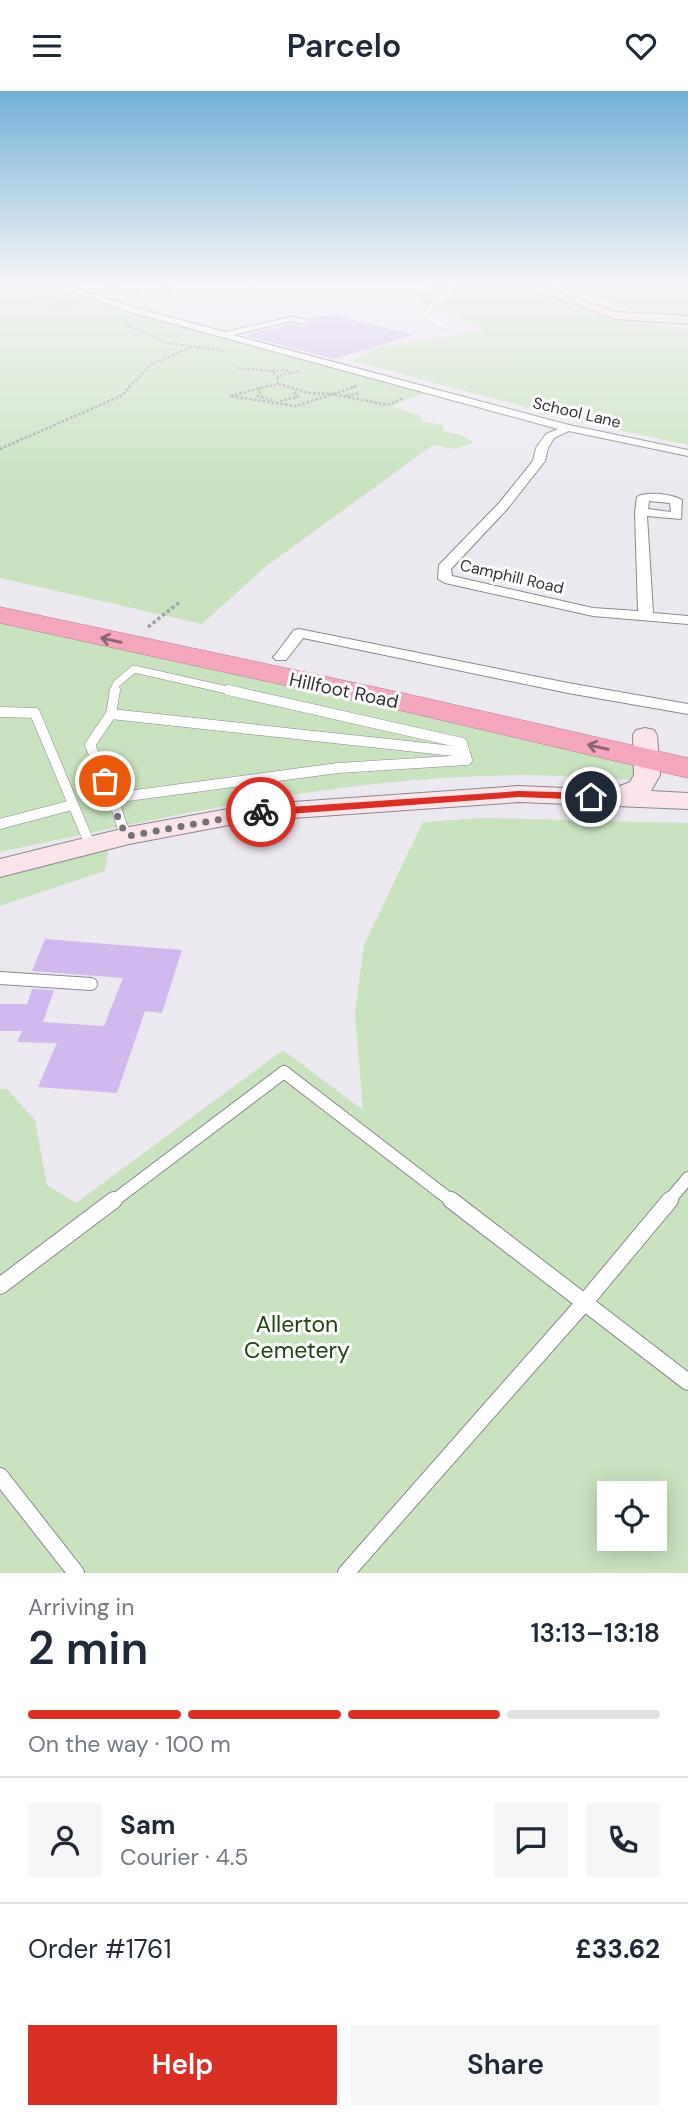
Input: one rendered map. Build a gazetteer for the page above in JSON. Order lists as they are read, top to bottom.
{
  "streets": {
    "highway": ["Hillfoot Road"],
    "street": ["School Lane", "Camphill Road"]
  },
  "crossings": [
    ["School Lane", "Camphill Road"]
  ],
  "parks": ["Allerton Cemetery"],
  "page": {
    "header": "Parcelo",
    "heading": ["2 min", "Arriving in", "13:13–13:18"],
    "panel": [
      "Sam",
      "Courier · 4.5",
      "Order #1761",
      "£33.62"
    ],
    "bar": "On the way · 100 m",
    "buttons": ["Help", "Share"]
  }
}
